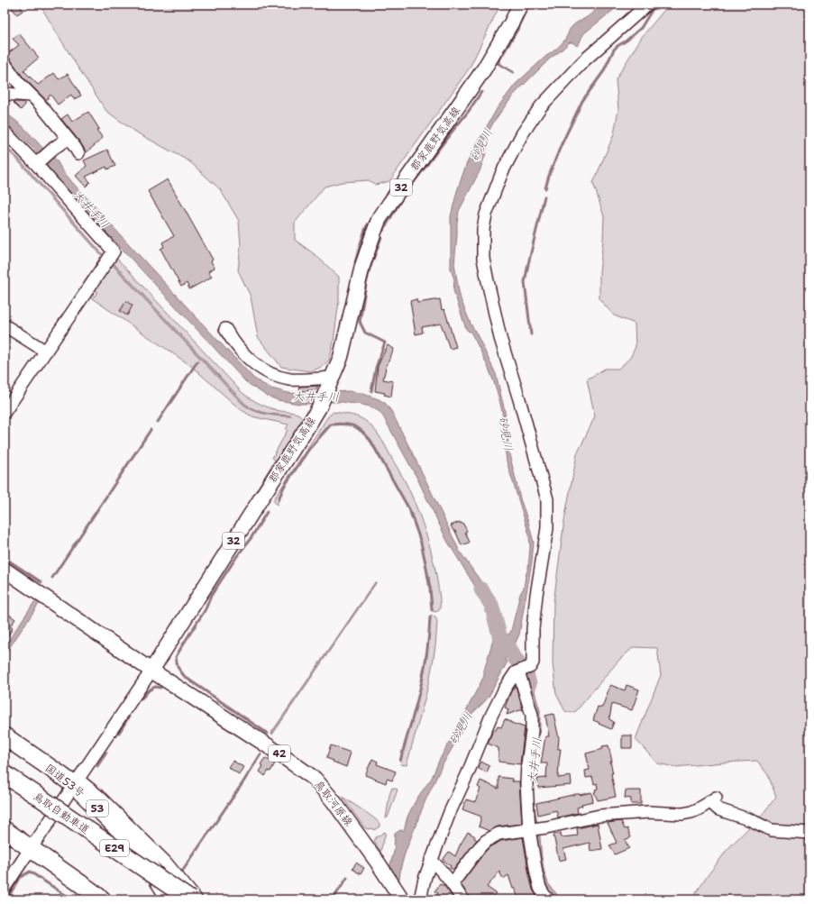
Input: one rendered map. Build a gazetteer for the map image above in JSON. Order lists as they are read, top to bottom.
{
  "streets": {
    "highway": [
      "国道53号",
      "53",
      "鳥取自動車道",
      "E29"
    ],
    "main road": [
      "郡家鹿野気高線",
      "32",
      "42",
      "鳥取河原線"
    ]
  },
  "crossings": [
    ["郡家鹿野気高線", "鳥取河原線"]
  ],
  "water": ["砂見川", "大井手川"]
}
